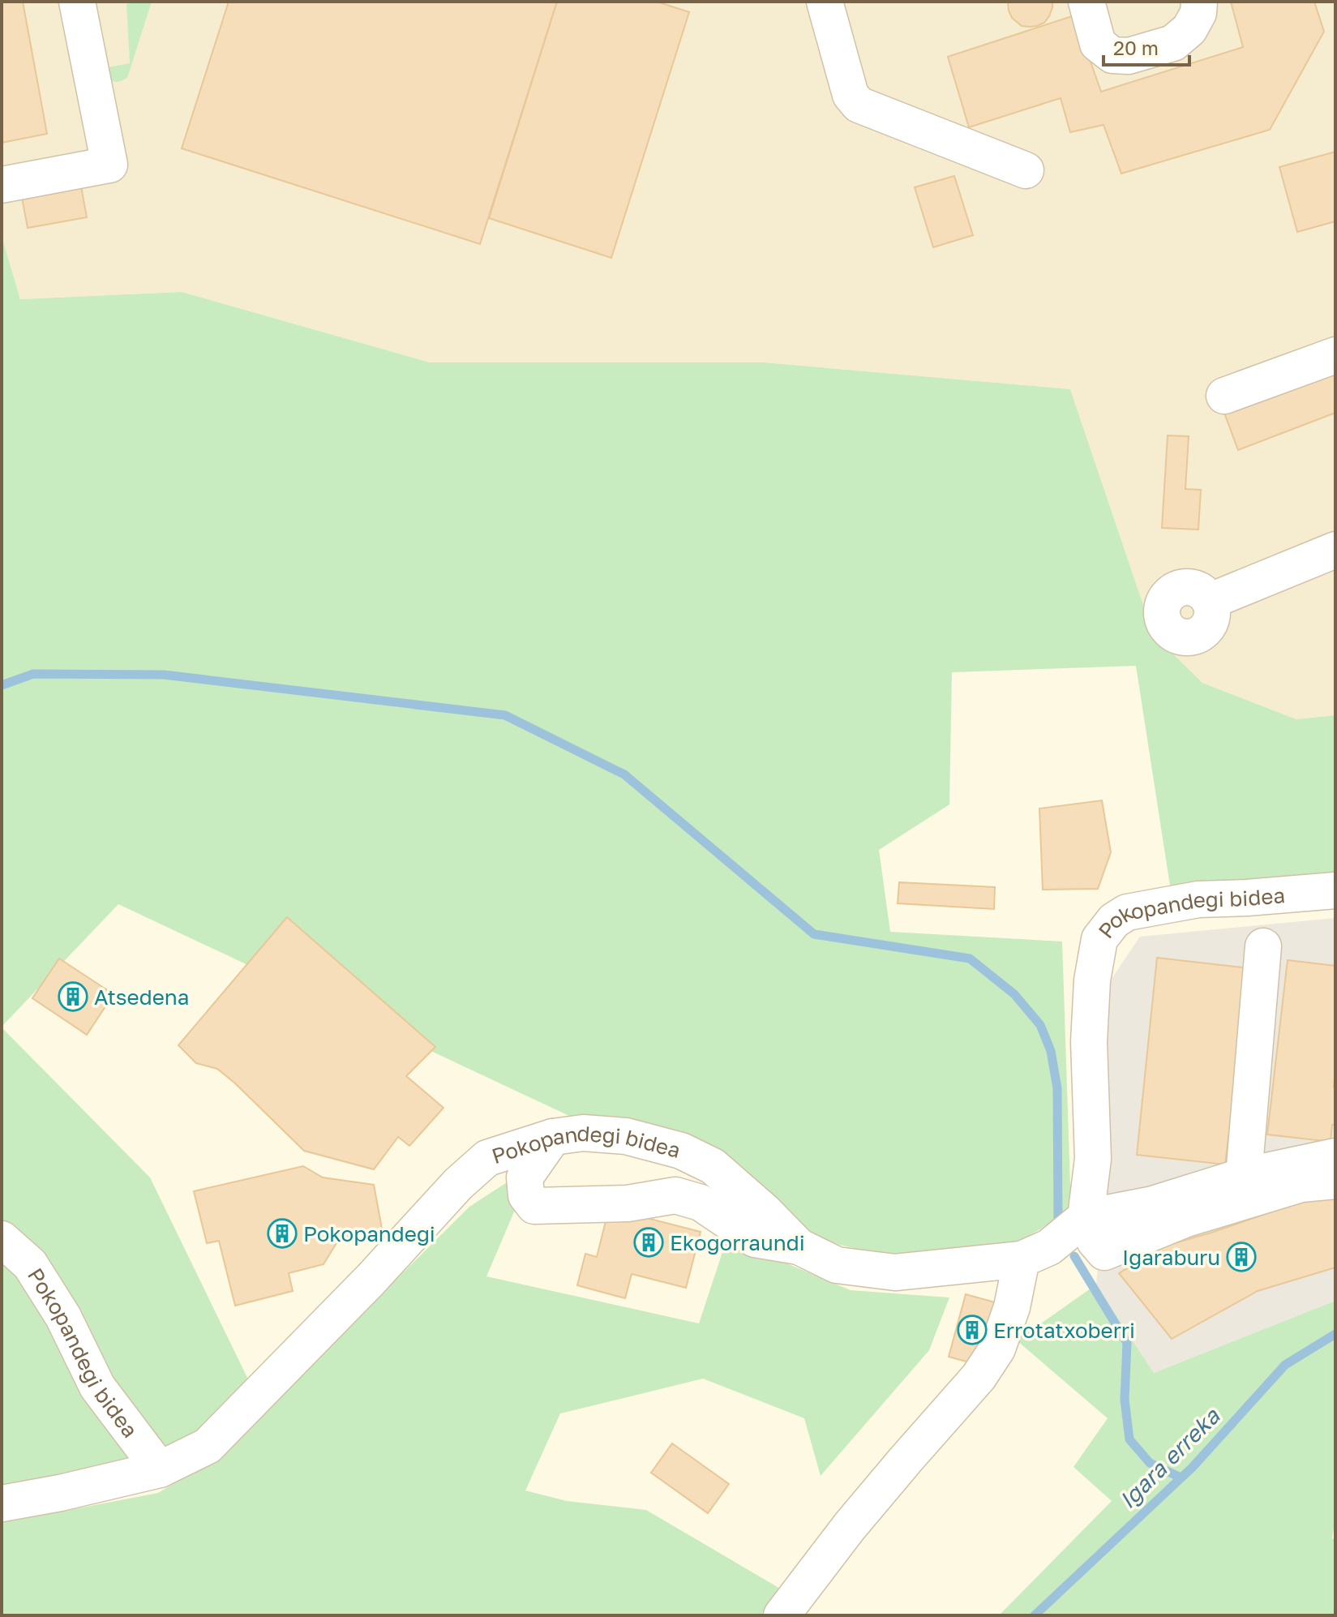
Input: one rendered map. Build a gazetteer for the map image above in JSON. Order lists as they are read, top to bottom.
{
  "streets": {
    "street": ["Pokopandegi bidea"]
  },
  "water": ["Igara erreka"],
  "places": {
    "building": [
      "Atsedena",
      "Pokopandegi",
      "Ekogorraundi",
      "Igaraburu",
      "Errotatxoberri"
    ]
  },
  "scale_bar": "20 m"
}
